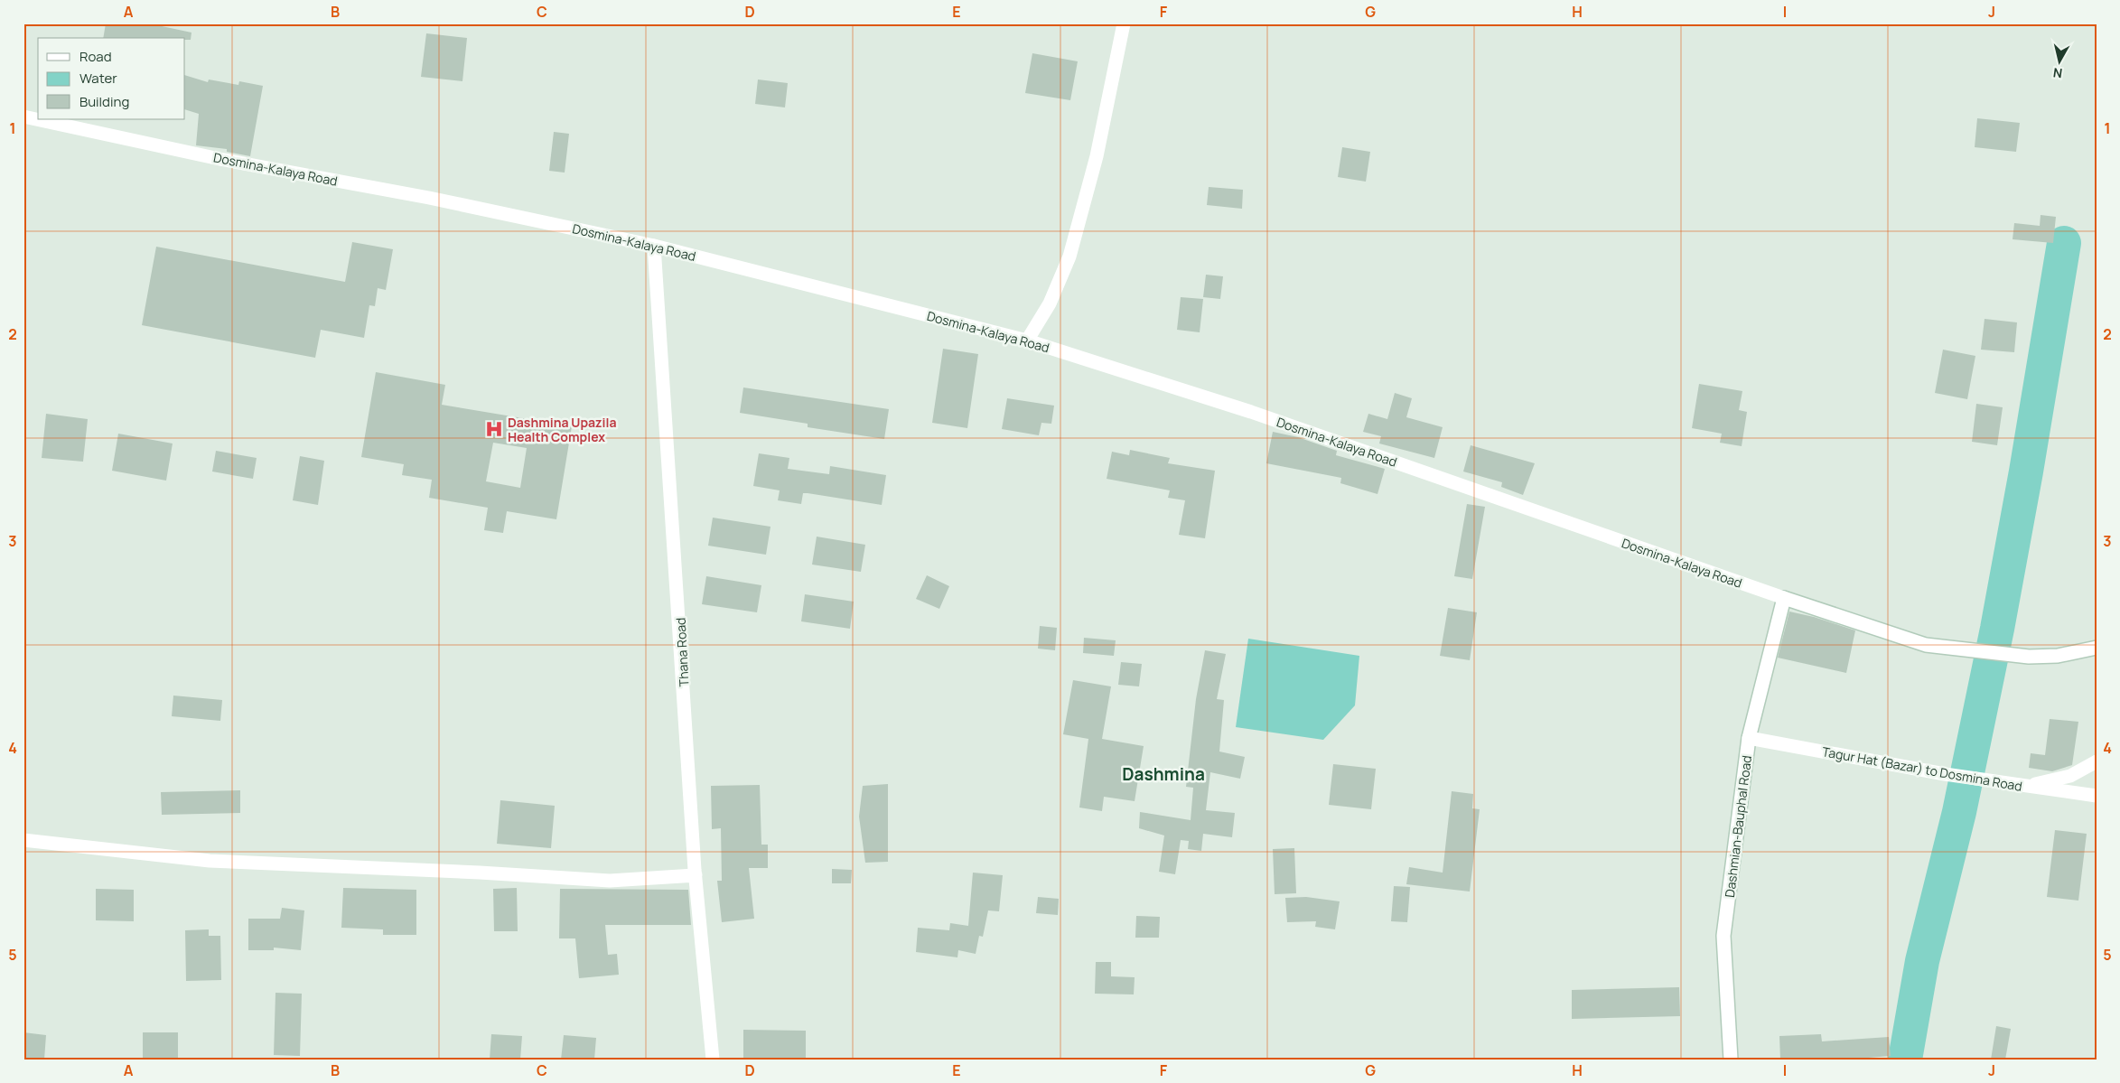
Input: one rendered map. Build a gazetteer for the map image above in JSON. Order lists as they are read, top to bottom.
{
  "streets": {
    "street": [
      "Dosmina-Kalaya Road",
      "Thana Road",
      "Tagur Hat (Bazar) to Dosmina Road",
      "Dashmian-Bauphal Road"
    ]
  },
  "crossings": [
    ["Dosmina-Kalaya Road", "Thana Road"],
    ["Dosmina-Kalaya Road", "Dashmian-Bauphal Road"],
    ["Tagur Hat (Bazar) to Dosmina Road", "Dashmian-Bauphal Road"]
  ],
  "districts": ["Dashmina"],
  "places": {
    "hospital": ["Dashmina Upazila Health Complex"]
  },
  "legend": ["Road", "Water", "Building"],
  "north": "bottom",
  "grid": {
    "columns": [
      "A",
      "B",
      "C",
      "D",
      "E",
      "F",
      "G",
      "H",
      "I",
      "J"
    ],
    "rows": [
      "1",
      "2",
      "3",
      "4",
      "5"
    ]
  }
}
